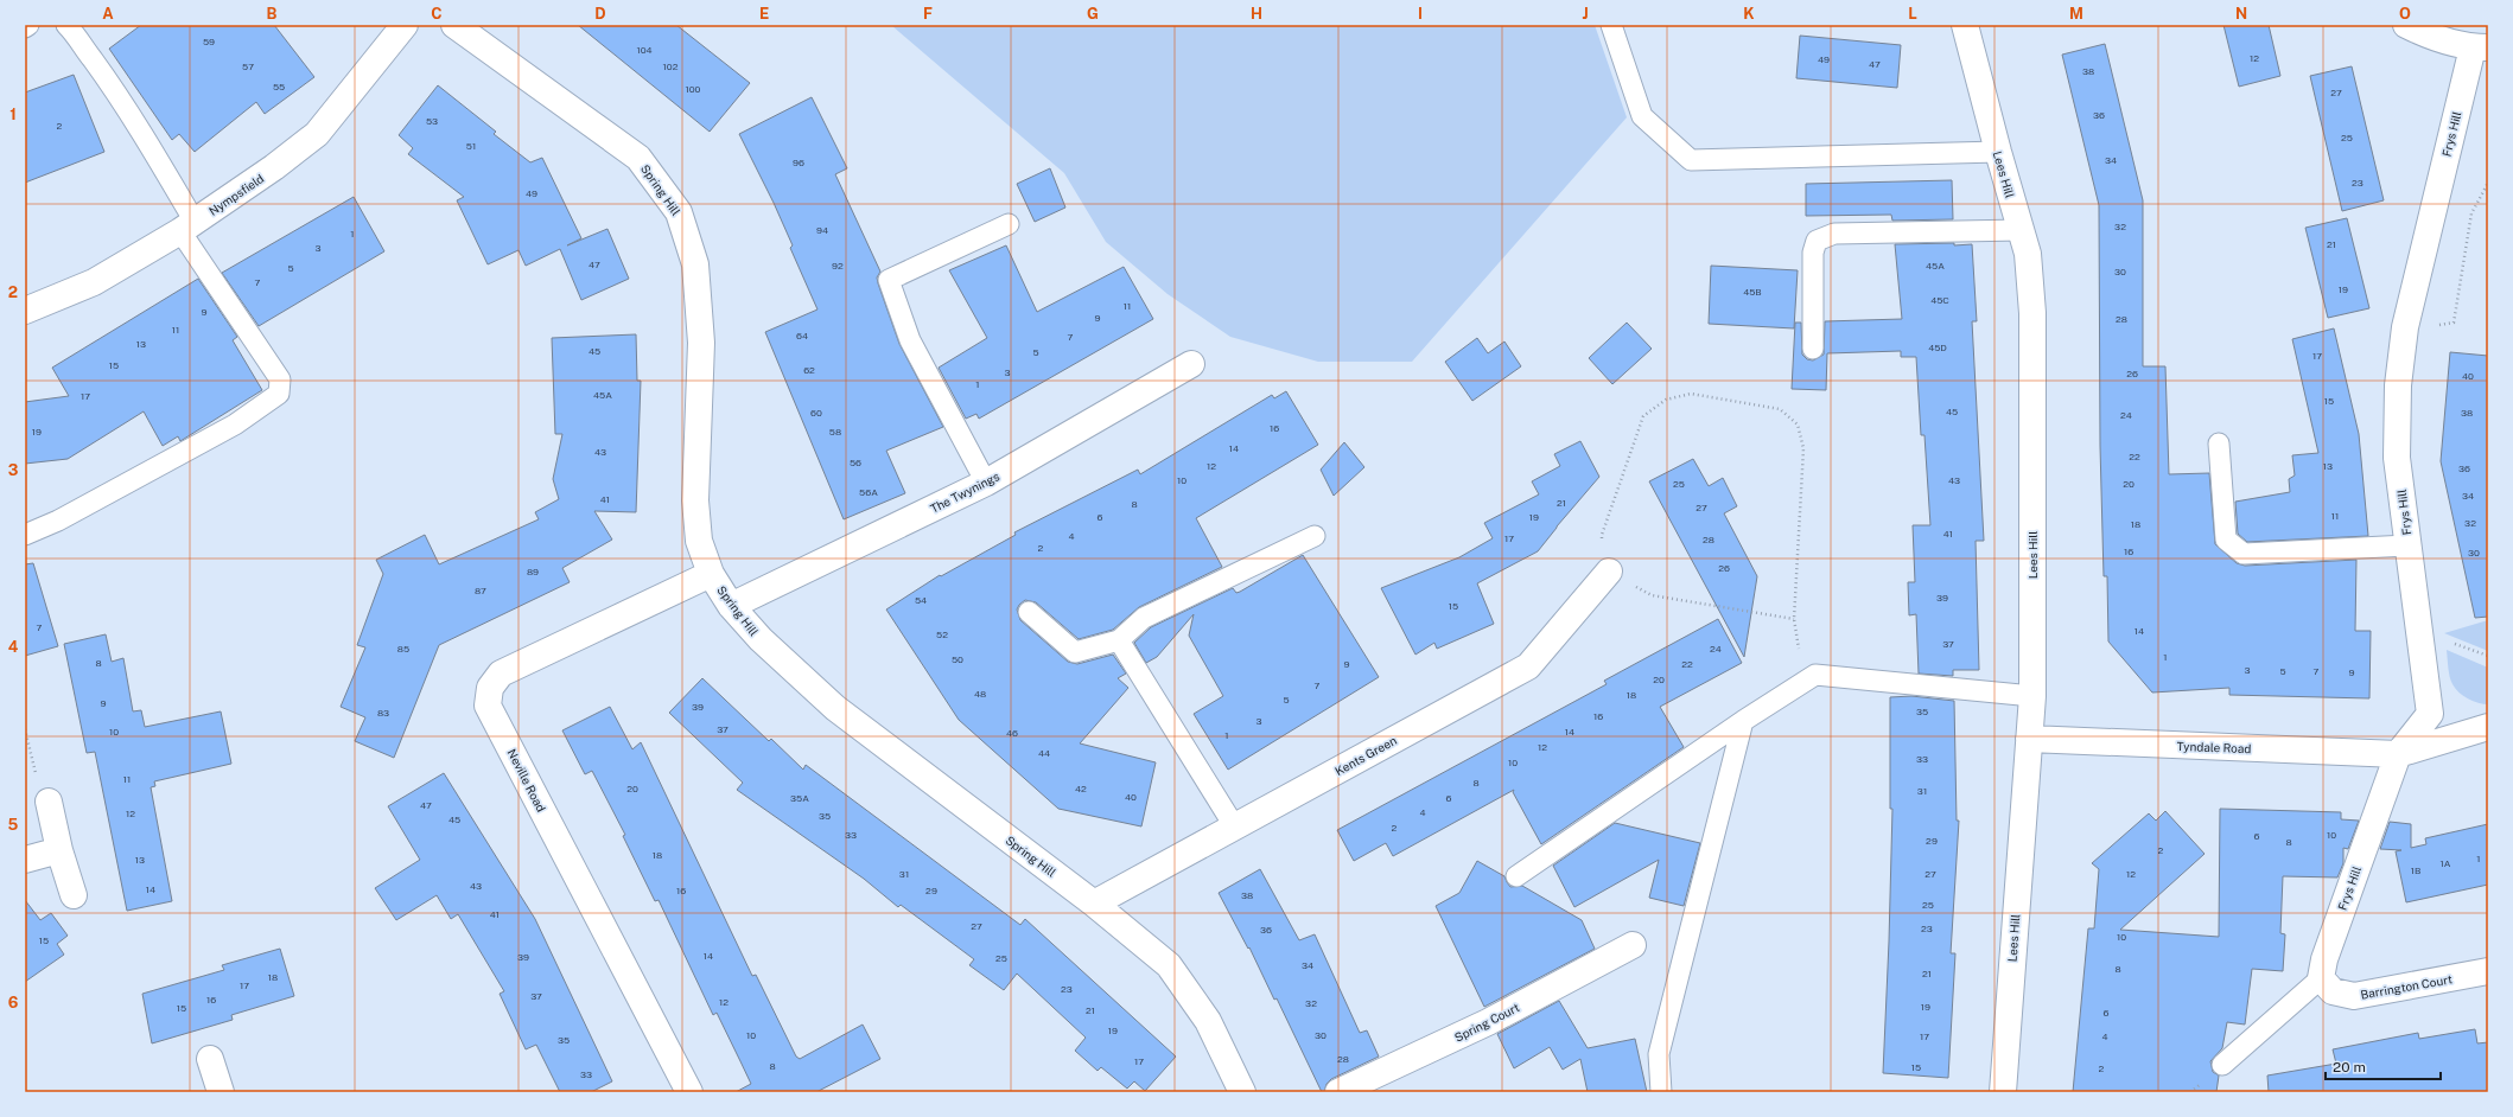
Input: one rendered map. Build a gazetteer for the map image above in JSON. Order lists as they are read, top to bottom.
{
  "streets": {
    "street": [
      "Frys Hill",
      "Lees Hill",
      "Spring Hill",
      "Nympsfield",
      "The Twynings",
      "Tyndale Road",
      "Kents Green",
      "Neville Road",
      "Barrington Court",
      "Spring Court"
    ]
  },
  "crossings": [
    ["Frys Hill", "Tyndale Road"],
    ["Frys Hill", "Barrington Court"],
    ["Lees Hill", "Tyndale Road"],
    ["Spring Hill", "The Twynings"],
    ["Spring Hill", "Kents Green"],
    ["Spring Hill", "Neville Road"]
  ],
  "house_numbers": [
    "59",
    "104",
    "12",
    "49",
    "47",
    "57",
    "102",
    "38",
    "55",
    "100",
    "27",
    "36",
    "53",
    "2",
    "25",
    "51",
    "34",
    "96",
    "23",
    "49",
    "32",
    "94",
    "1",
    "21",
    "3",
    "47",
    "92",
    "45A",
    "5",
    "30",
    "7",
    "19",
    "45B",
    "45C",
    "11",
    "9",
    "9",
    "28",
    "11",
    "64",
    "7",
    "13",
    "45D",
    "45",
    "5",
    "17",
    "15",
    "62",
    "3",
    "26",
    "40",
    "1",
    "45A",
    "17",
    "15",
    "45",
    "60",
    "38",
    "24",
    "16",
    "19",
    "58",
    "14",
    "43",
    "22",
    "56",
    "12",
    "13",
    "36",
    "10",
    "43",
    "25",
    "20",
    "56A",
    "34",
    "41",
    "21",
    "8",
    "27",
    "11",
    "6",
    "19",
    "32",
    "18",
    "41",
    "4",
    "17",
    "28",
    "2",
    "16",
    "30",
    "26",
    "89",
    "87",
    "39",
    "54",
    "15",
    "7",
    "14",
    "52",
    "37",
    "85",
    "24",
    "1",
    "50",
    "8",
    "9",
    "22",
    "3",
    "5",
    "7",
    "9",
    "20",
    "7",
    "48",
    "18",
    "5",
    "9",
    "39",
    "35",
    "83",
    "16",
    "3",
    "37",
    "10",
    "14",
    "46",
    "1",
    "12",
    "44",
    "33",
    "10",
    "11",
    "8",
    "20",
    "42",
    "31",
    "40",
    "35A",
    "6",
    "47",
    "4",
    "12",
    "35",
    "45",
    "2",
    "33",
    "10",
    "6",
    "29",
    "8",
    "2",
    "18",
    "1",
    "13",
    "1A",
    "1B",
    "31",
    "27",
    "12",
    "43",
    "14",
    "16",
    "29",
    "38",
    "25",
    "41",
    "27",
    "23",
    "36",
    "10",
    "15",
    "14",
    "39",
    "25",
    "34",
    "8",
    "21",
    "18",
    "17",
    "23",
    "37",
    "16",
    "12",
    "32",
    "19",
    "15",
    "21",
    "6",
    "19",
    "10",
    "30",
    "17",
    "4",
    "35",
    "28",
    "17",
    "8",
    "15",
    "2",
    "33"
  ],
  "scale_bar": "20 m",
  "grid": {
    "columns": [
      "A",
      "B",
      "C",
      "D",
      "E",
      "F",
      "G",
      "H",
      "I",
      "J",
      "K",
      "L",
      "M",
      "N",
      "O"
    ],
    "rows": [
      "1",
      "2",
      "3",
      "4",
      "5",
      "6"
    ]
  }
}
